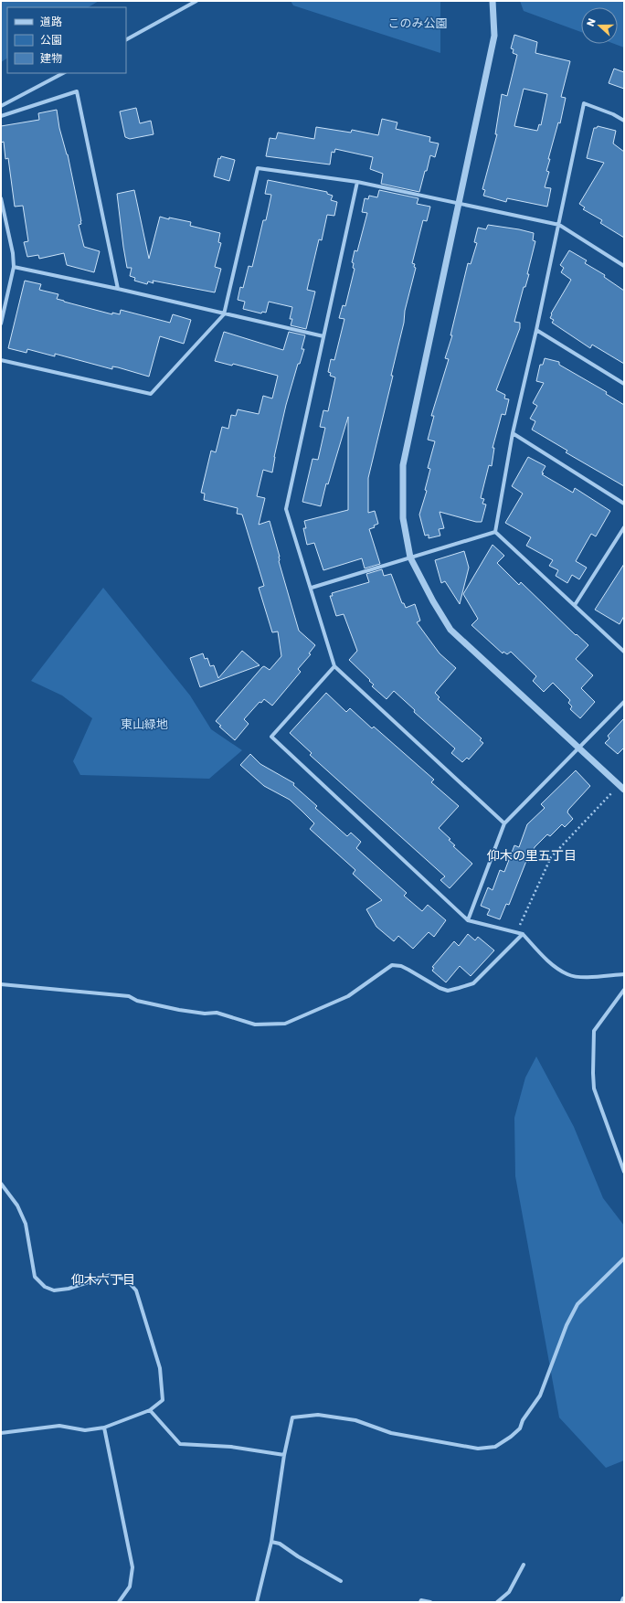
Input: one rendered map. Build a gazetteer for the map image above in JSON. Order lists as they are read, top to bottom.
{
  "districts": ["仰木の里五丁目", "仰木六丁目"],
  "parks": ["このみ公園", "東山緑地"],
  "legend": ["道路", "公園", "建物"],
  "north": "left"
}
